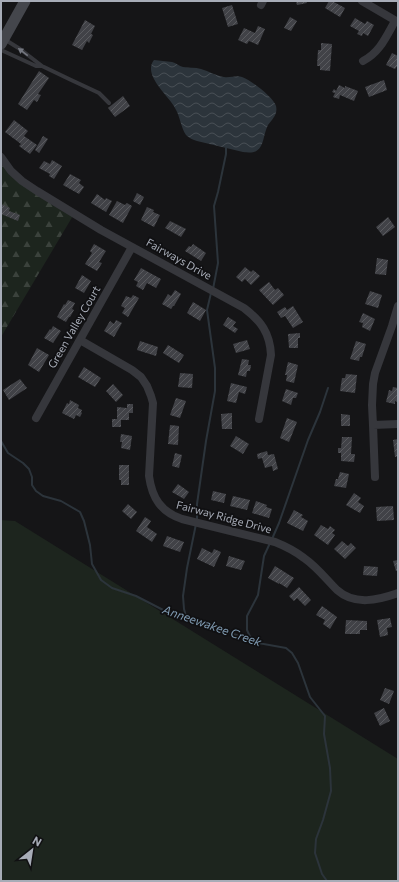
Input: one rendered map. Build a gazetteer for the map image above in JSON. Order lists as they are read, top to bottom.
{
  "streets": {
    "street": ["Fairways Drive", "Green Valley Court", "Fairway Ridge Drive"]
  },
  "crossings": [
    ["Fairways Drive", "Green Valley Court"],
    ["Green Valley Court", "Fairway Ridge Drive"]
  ],
  "water": ["Anneewakee Creek"],
  "north": "top right"
}
